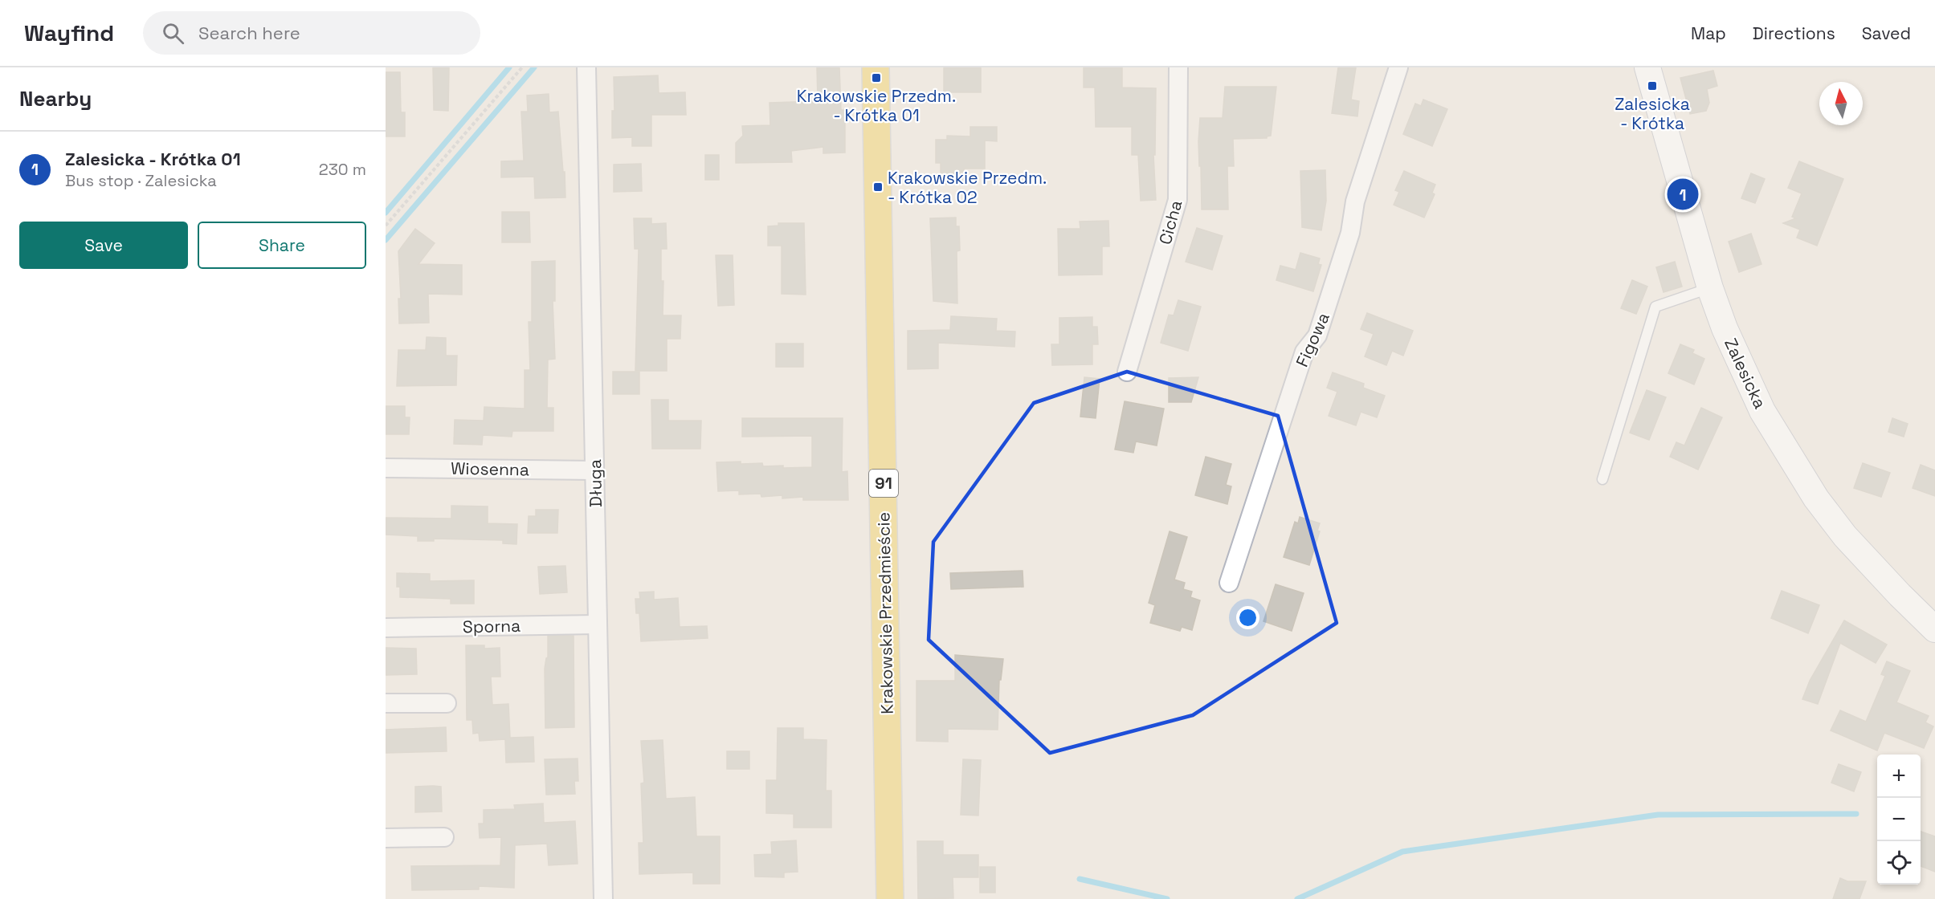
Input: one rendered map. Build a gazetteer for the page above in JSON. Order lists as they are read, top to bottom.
{
  "streets": {
    "main road": ["91", "Krakowskie Przedmieście"],
    "street": [
      "Cicha",
      "Figowa",
      "Zalesicka",
      "Wiosenna",
      "Długa",
      "Sporna"
    ]
  },
  "crossings": [
    ["Wiosenna", "Długa"],
    ["Długa", "Sporna"]
  ],
  "places": {
    "transit": ["Krakowskie Przedm. - Krótka 01", "Zalesicka - Krótka", "Krakowskie Przedm. - Krótka 02"]
  },
  "north": "top",
  "page": {
    "header": "Wayfind",
    "search": "Search here",
    "nav": ["Map", "Directions", "Saved"],
    "heading": "Nearby",
    "list": [
      {
        "mark": "1",
        "name": "Zalesicka - Krótka 01",
        "note": "Bus stop · Zalesicka",
        "value": "230 m"
      }
    ],
    "pins": "1",
    "buttons": ["Save", "Share"],
    "map_buttons": ["+", "−"]
  }
}
